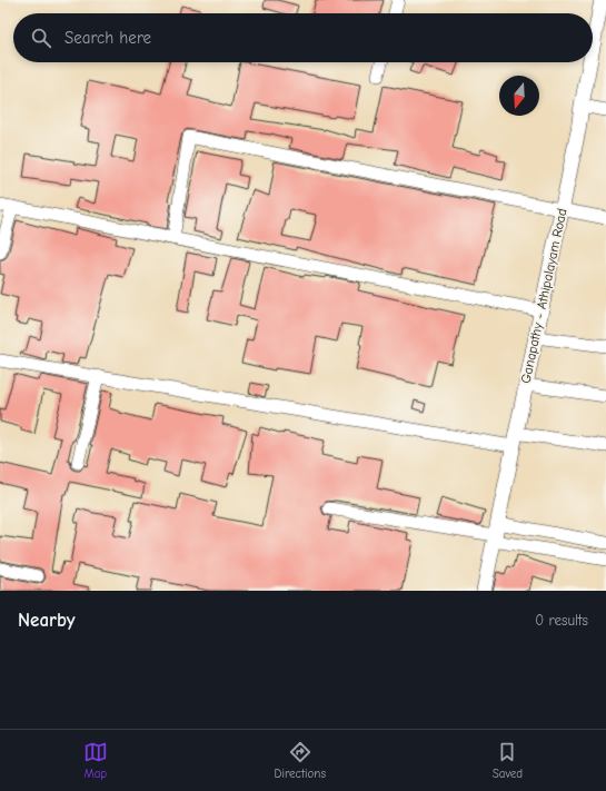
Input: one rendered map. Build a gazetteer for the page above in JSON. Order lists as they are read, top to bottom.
{
  "streets": {
    "main road": ["Ganapathy - Athipalayam Road"]
  },
  "north": "bottom",
  "page": {
    "search": "Search here",
    "heading": ["Nearby", "0 results"],
    "nav": ["Map", "Directions", "Saved"]
  }
}
